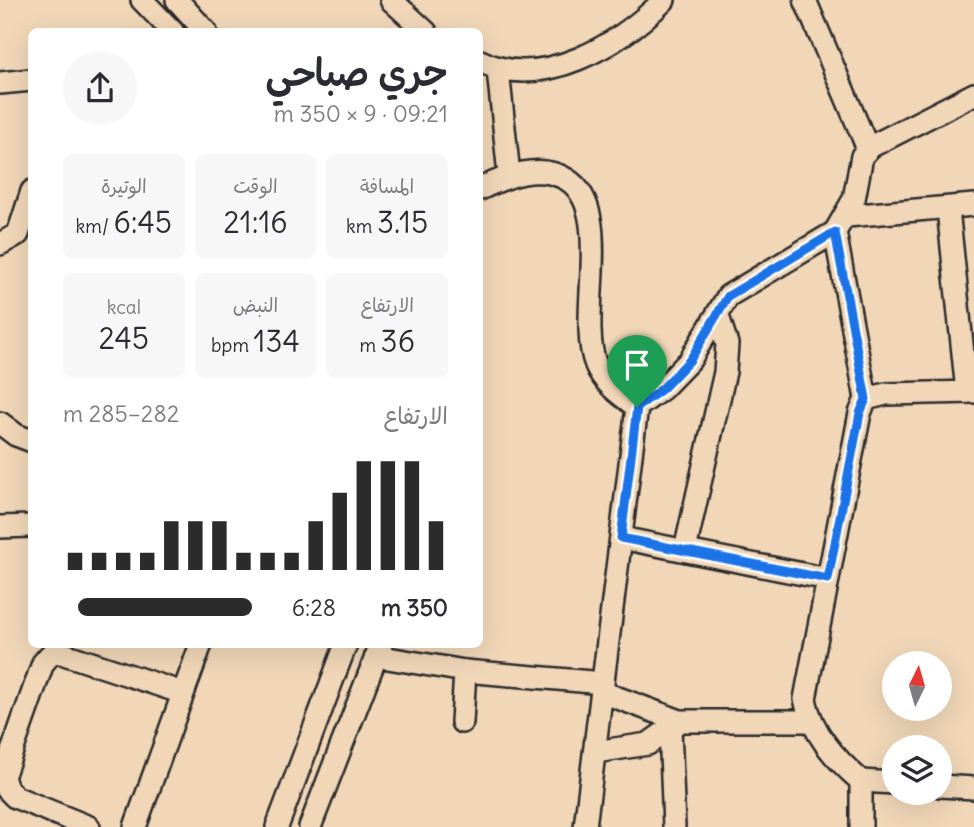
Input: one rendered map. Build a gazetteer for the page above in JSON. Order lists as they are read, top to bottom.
{
  "north": "top",
  "page": {
    "heading": ["جري صباحي", "09:21 · 9 × 350 m"],
    "stats": [
      ["المسافة", "3.15 km"],
      ["الوقت", "21:16"],
      ["الوتيرة", "6:45 /km"],
      ["الارتفاع", "36 m"],
      ["النبض", "134 bpm"],
      ["kcal", "245"]
    ],
    "chart": ["الارتفاع", "282–285 m"],
    "list": [
      {
        "name": "350 m",
        "note": "6:28"
      }
    ]
  }
}
